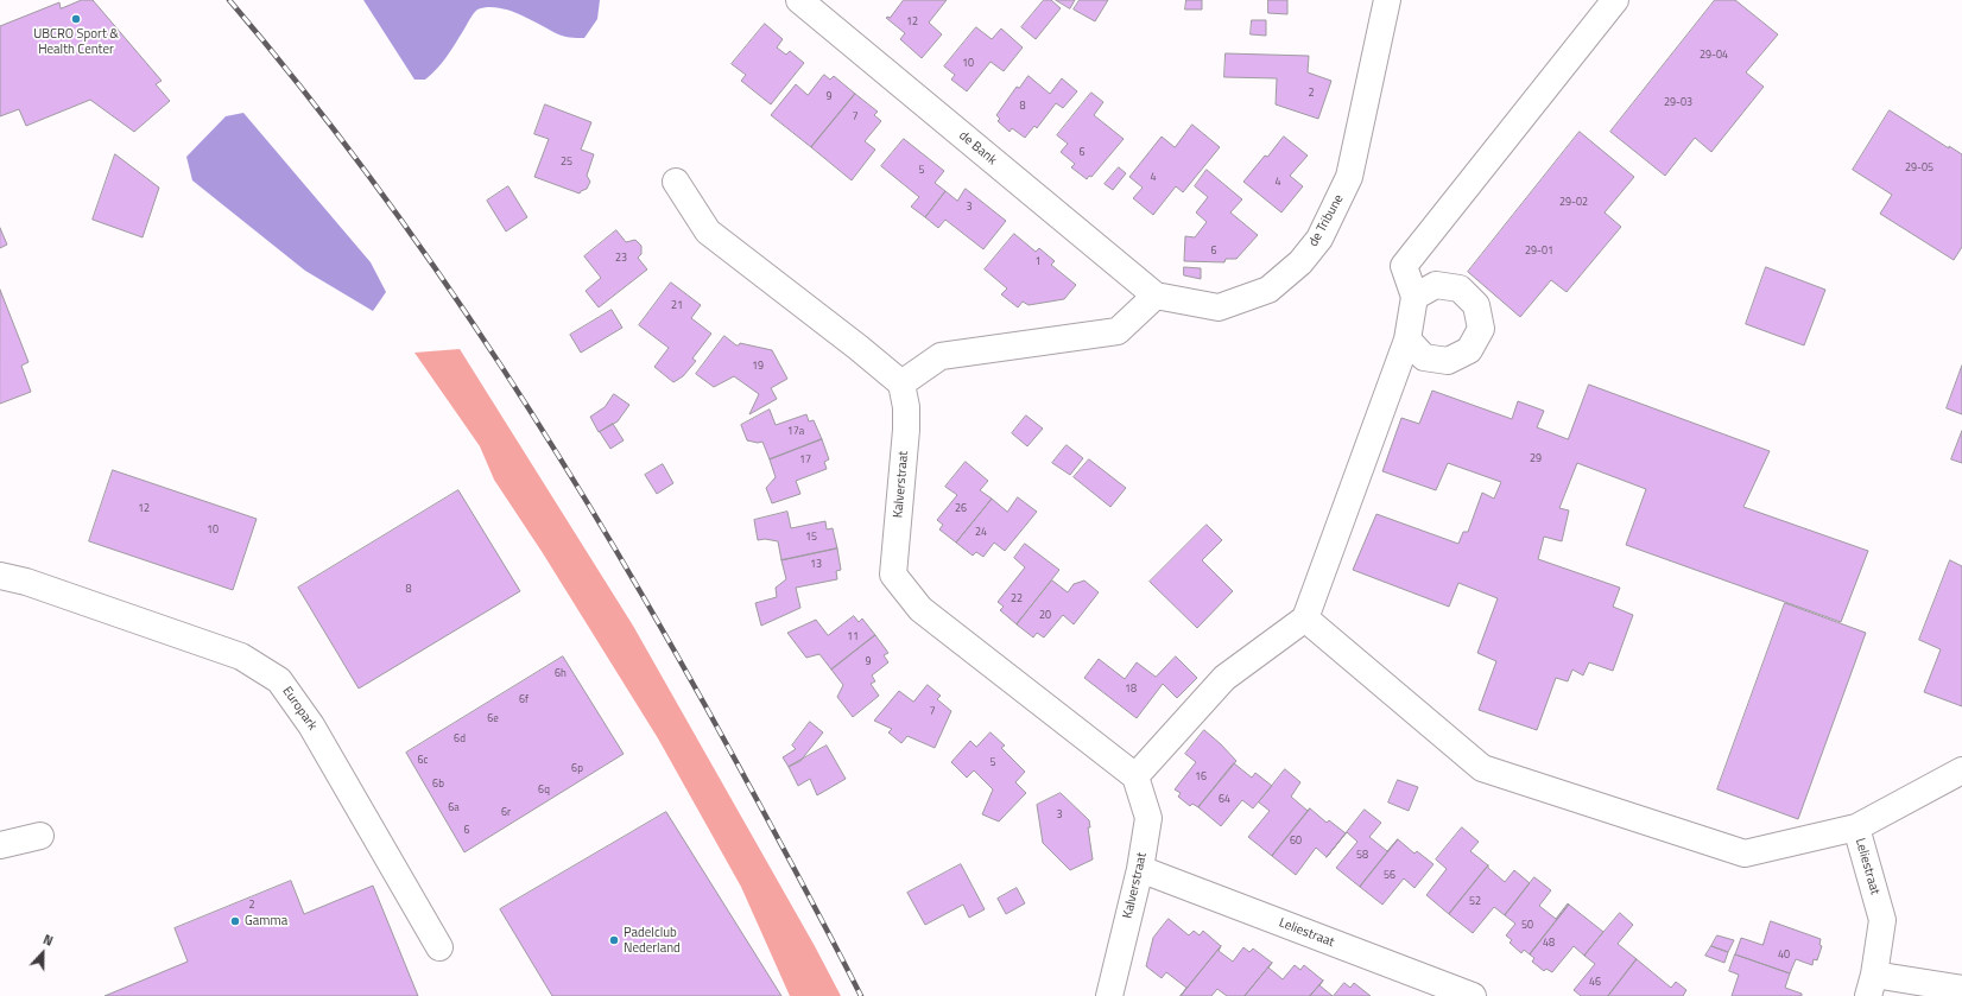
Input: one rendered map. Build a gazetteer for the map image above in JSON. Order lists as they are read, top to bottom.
{
  "streets": {
    "street": [
      "de Bank",
      "de Tribune",
      "Kalverstraat",
      "Europark",
      "Leliestraat"
    ]
  },
  "crossings": [
    ["de Bank", "de Tribune"],
    ["Kalverstraat", "Leliestraat"]
  ],
  "places": ["UBCRO Sport & Health Center", "Gamma", "Padelclub Nederland"],
  "house_numbers": [
    "12",
    "29-04",
    "10",
    "2",
    "9",
    "29-03",
    "8",
    "7",
    "6",
    "25",
    "29-05",
    "5",
    "4",
    "4",
    "29-02",
    "3",
    "6",
    "29-01",
    "23",
    "1",
    "21",
    "19",
    "17a",
    "29",
    "17",
    "12",
    "26",
    "10",
    "24",
    "15",
    "13",
    "8",
    "22",
    "20",
    "11",
    "9",
    "6h",
    "18",
    "6f",
    "7",
    "6e",
    "6d",
    "6c",
    "5",
    "6p",
    "16",
    "6b",
    "6q",
    "64",
    "6a",
    "6r",
    "3",
    "6",
    "60",
    "58",
    "56",
    "52",
    "2",
    "50",
    "48",
    "40",
    "46"
  ],
  "north": "top"
}
